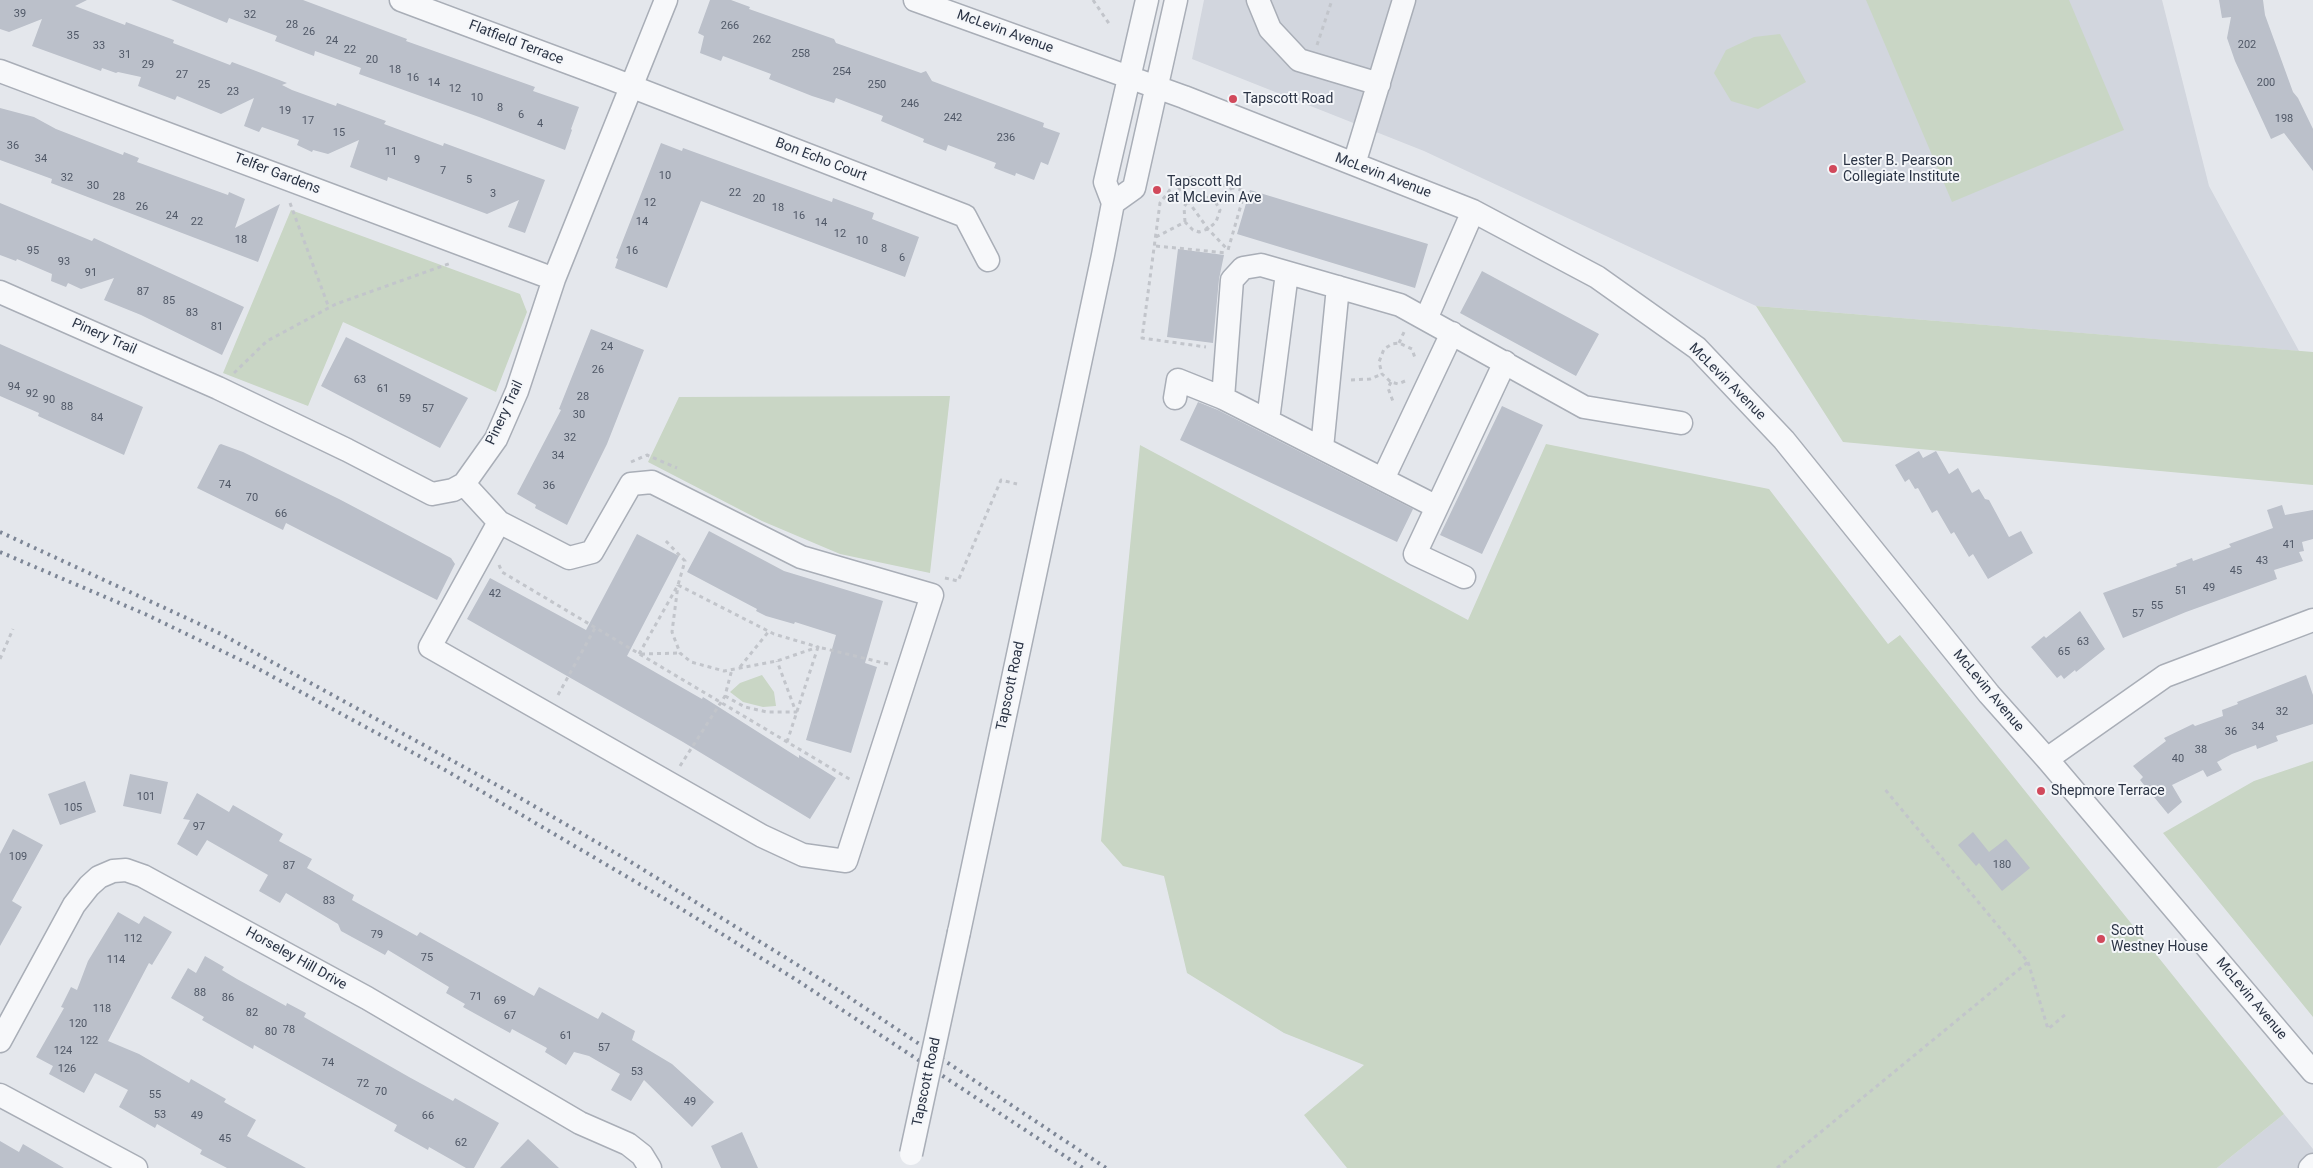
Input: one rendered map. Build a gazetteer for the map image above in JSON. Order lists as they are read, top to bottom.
{
  "streets": {
    "street": [
      "McLevin Avenue",
      "Flatfield Terrace",
      "Bon Echo Court",
      "Telfer Gardens",
      "Pinery Trail",
      "Tapscott Road",
      "Horseley Hill Drive"
    ]
  },
  "crossings": [
    ["McLevin Avenue", "Tapscott Road"],
    ["Flatfield Terrace", "Bon Echo Court"],
    ["Flatfield Terrace", "Pinery Trail"],
    ["Bon Echo Court", "Pinery Trail"],
    ["Telfer Gardens", "Pinery Trail"]
  ],
  "places": [
    "Tapscott Road",
    "Lester B. Pearson Collegiate Institute",
    "Tapscott Rd at McLevin Ave",
    "Shepmore Terrace",
    "Scott Westney House"
  ],
  "house_numbers": [
    "39",
    "32",
    "28",
    "266",
    "26",
    "35",
    "262",
    "24",
    "202",
    "33",
    "22",
    "258",
    "31",
    "20",
    "29",
    "18",
    "254",
    "27",
    "16",
    "14",
    "200",
    "25",
    "250",
    "12",
    "23",
    "10",
    "246",
    "8",
    "19",
    "6",
    "242",
    "198",
    "17",
    "4",
    "15",
    "236",
    "36",
    "11",
    "34",
    "9",
    "7",
    "10",
    "32",
    "5",
    "30",
    "22",
    "3",
    "28",
    "20",
    "12",
    "26",
    "18",
    "24",
    "16",
    "22",
    "14",
    "14",
    "12",
    "18",
    "10",
    "8",
    "95",
    "16",
    "6",
    "93",
    "91",
    "87",
    "85",
    "83",
    "81",
    "24",
    "26",
    "63",
    "94",
    "61",
    "92",
    "28",
    "59",
    "90",
    "88",
    "57",
    "30",
    "84",
    "32",
    "34",
    "74",
    "36",
    "70",
    "66",
    "41",
    "43",
    "45",
    "49",
    "51",
    "42",
    "55",
    "57",
    "63",
    "65",
    "32",
    "34",
    "36",
    "38",
    "40",
    "101",
    "105",
    "97",
    "109",
    "180",
    "87",
    "83",
    "79",
    "112",
    "75",
    "114",
    "88",
    "71",
    "86",
    "69",
    "118",
    "82",
    "67",
    "120",
    "78",
    "80",
    "61",
    "122",
    "57",
    "124",
    "74",
    "126",
    "53",
    "72",
    "70",
    "55",
    "49",
    "53",
    "49",
    "66",
    "45",
    "62"
  ]
}
